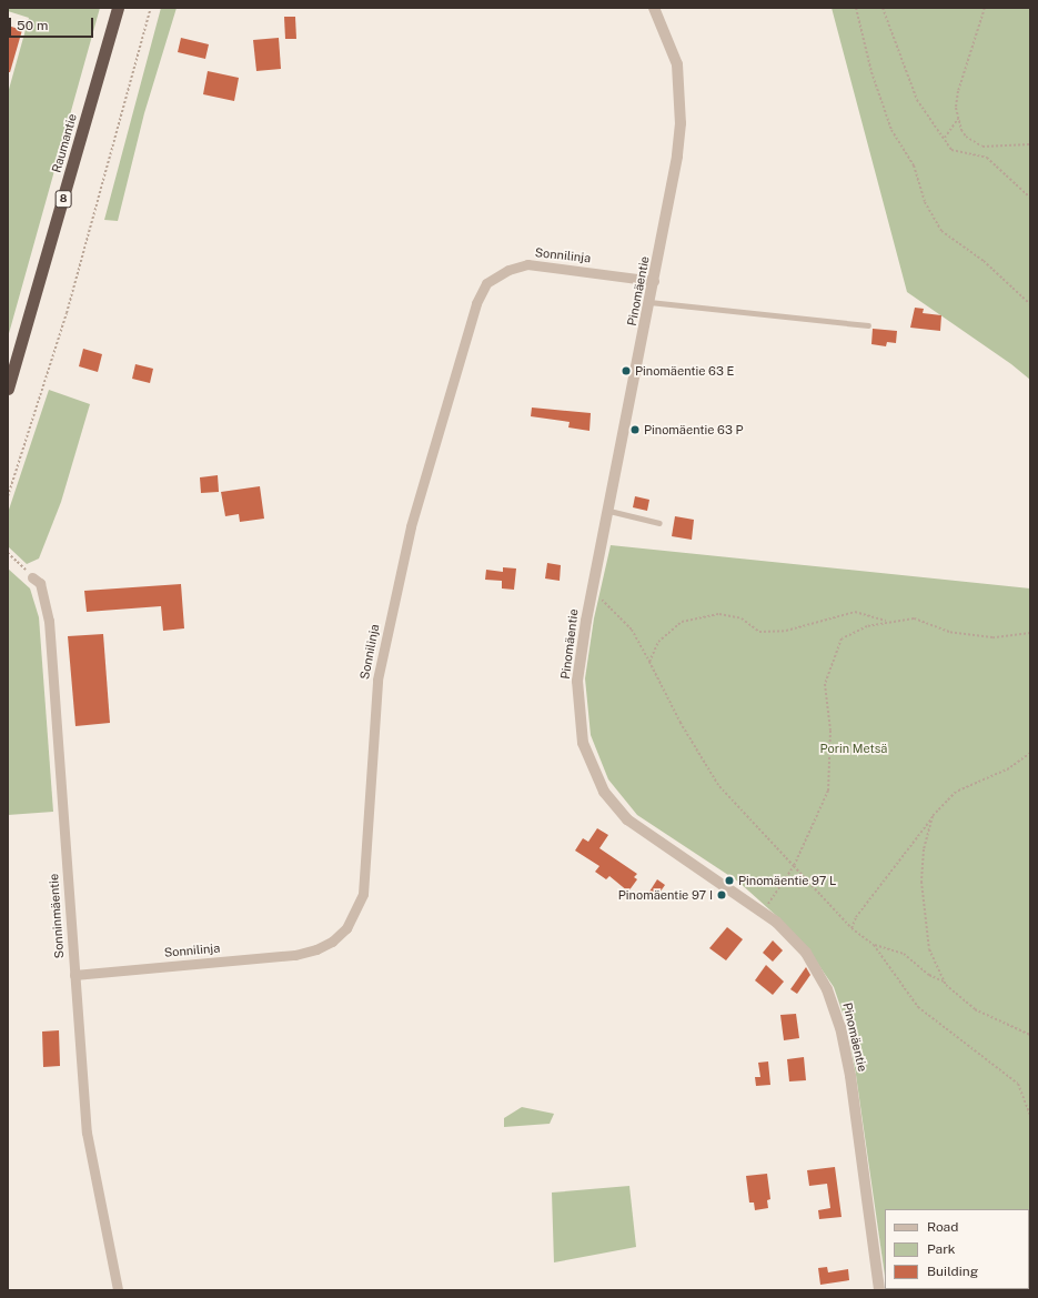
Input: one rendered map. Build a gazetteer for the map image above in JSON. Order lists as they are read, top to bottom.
{
  "streets": {
    "highway": ["Raumantie", "8"],
    "street": ["Sonnilinja", "Pinomäentie", "Sonninmäentie"]
  },
  "crossings": [
    ["Sonnilinja", "Pinomäentie"],
    ["Sonnilinja", "Sonninmäentie"]
  ],
  "parks": ["Porin Metsä"],
  "places": [
    "Pinomäentie 63 E",
    "Pinomäentie 63 P",
    "Pinomäentie 97 L",
    "Pinomäentie 97 I"
  ],
  "legend": ["Road", "Park", "Building"],
  "scale_bar": "50 m"
}
